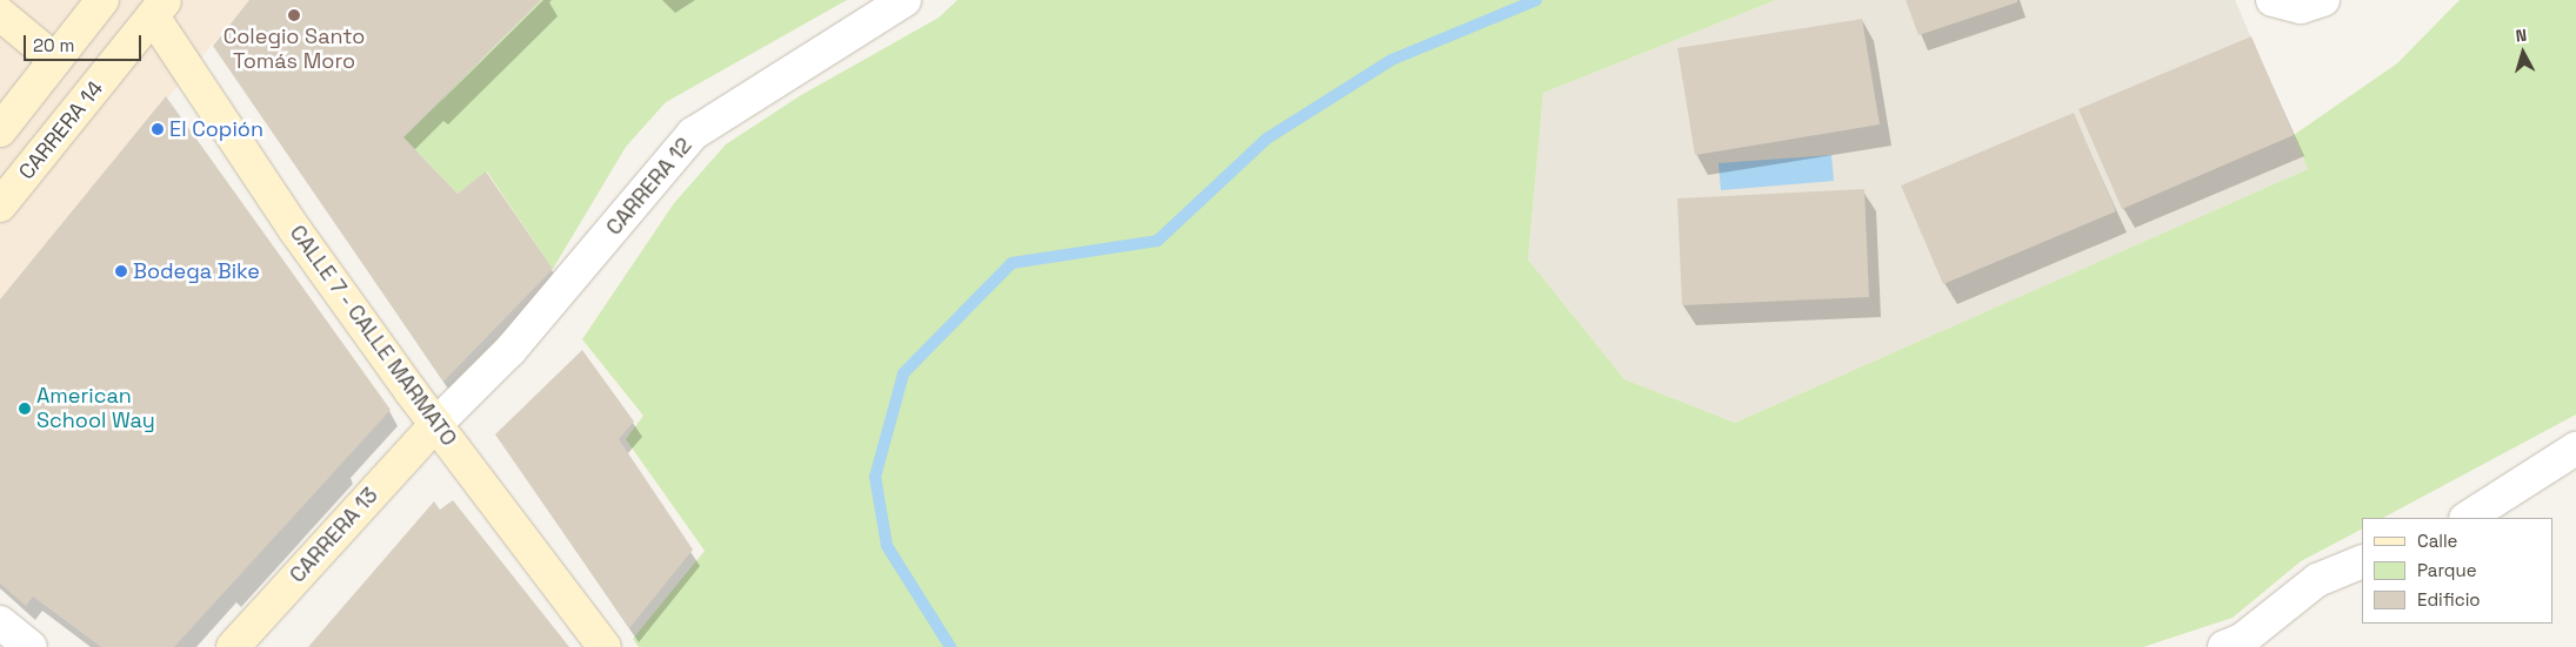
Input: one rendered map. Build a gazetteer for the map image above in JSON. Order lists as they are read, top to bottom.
{
  "streets": {
    "main road": ["CARRERA 14", "CALLE 7 - CALLE MARMATO", "CARRERA 13"],
    "street": ["CARRERA 12"]
  },
  "crossings": [
    ["CARRERA 14", "CALLE 7 - CALLE MARMATO"],
    ["CARRERA 12", "CALLE 7 - CALLE MARMATO"],
    ["CARRERA 12", "CARRERA 13"],
    ["CALLE 7 - CALLE MARMATO", "CARRERA 13"]
  ],
  "places": [
    "Colegio Santo Tomás Moro",
    "El Copión",
    "Bodega Bike",
    "American School Way"
  ],
  "legend": ["Calle", "Parque", "Edificio"],
  "scale_bar": "20 m",
  "north": "top"
}
